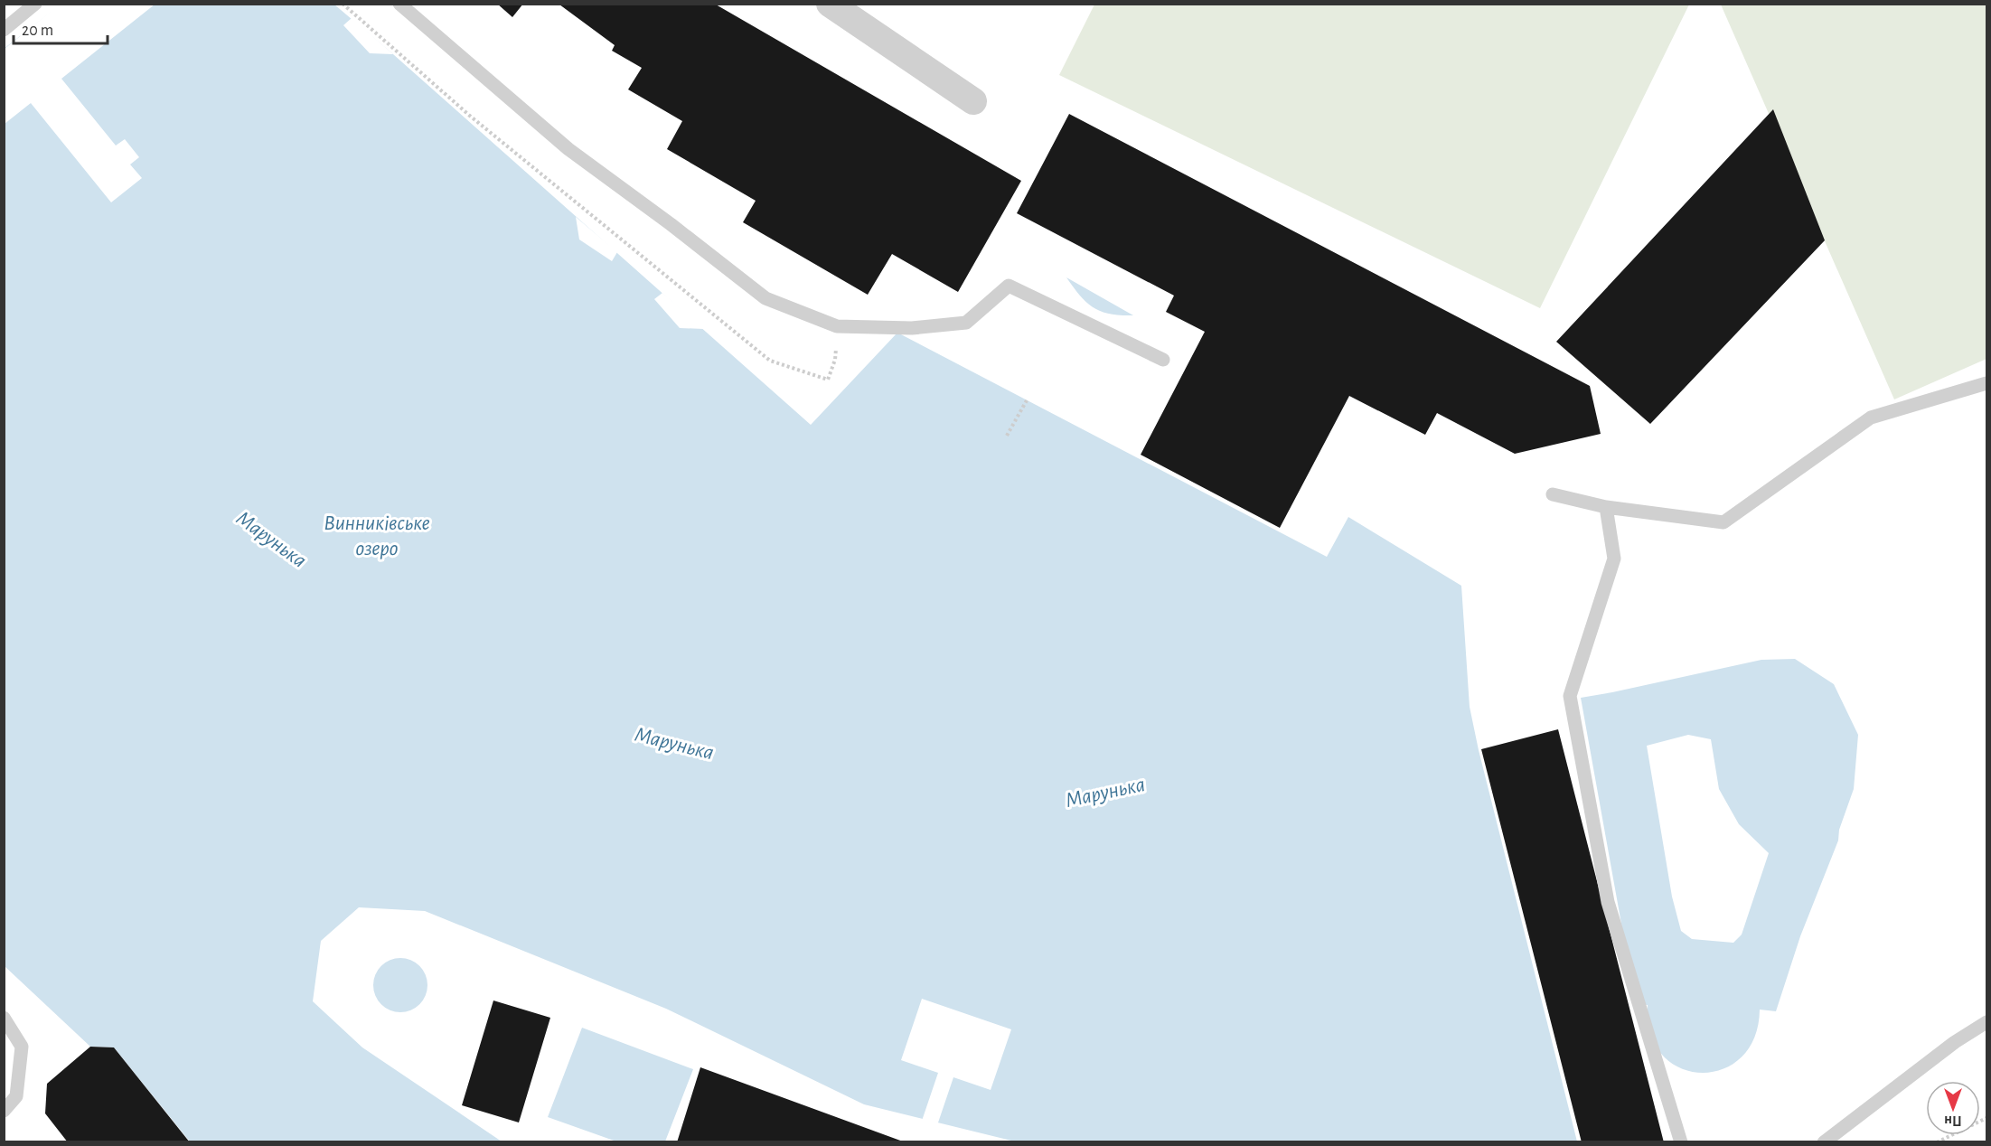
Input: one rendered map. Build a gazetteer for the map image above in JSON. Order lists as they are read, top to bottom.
{
  "water": ["Винниківське озеро", "Марунька"],
  "scale_bar": "20 m",
  "north": "bottom"
}
